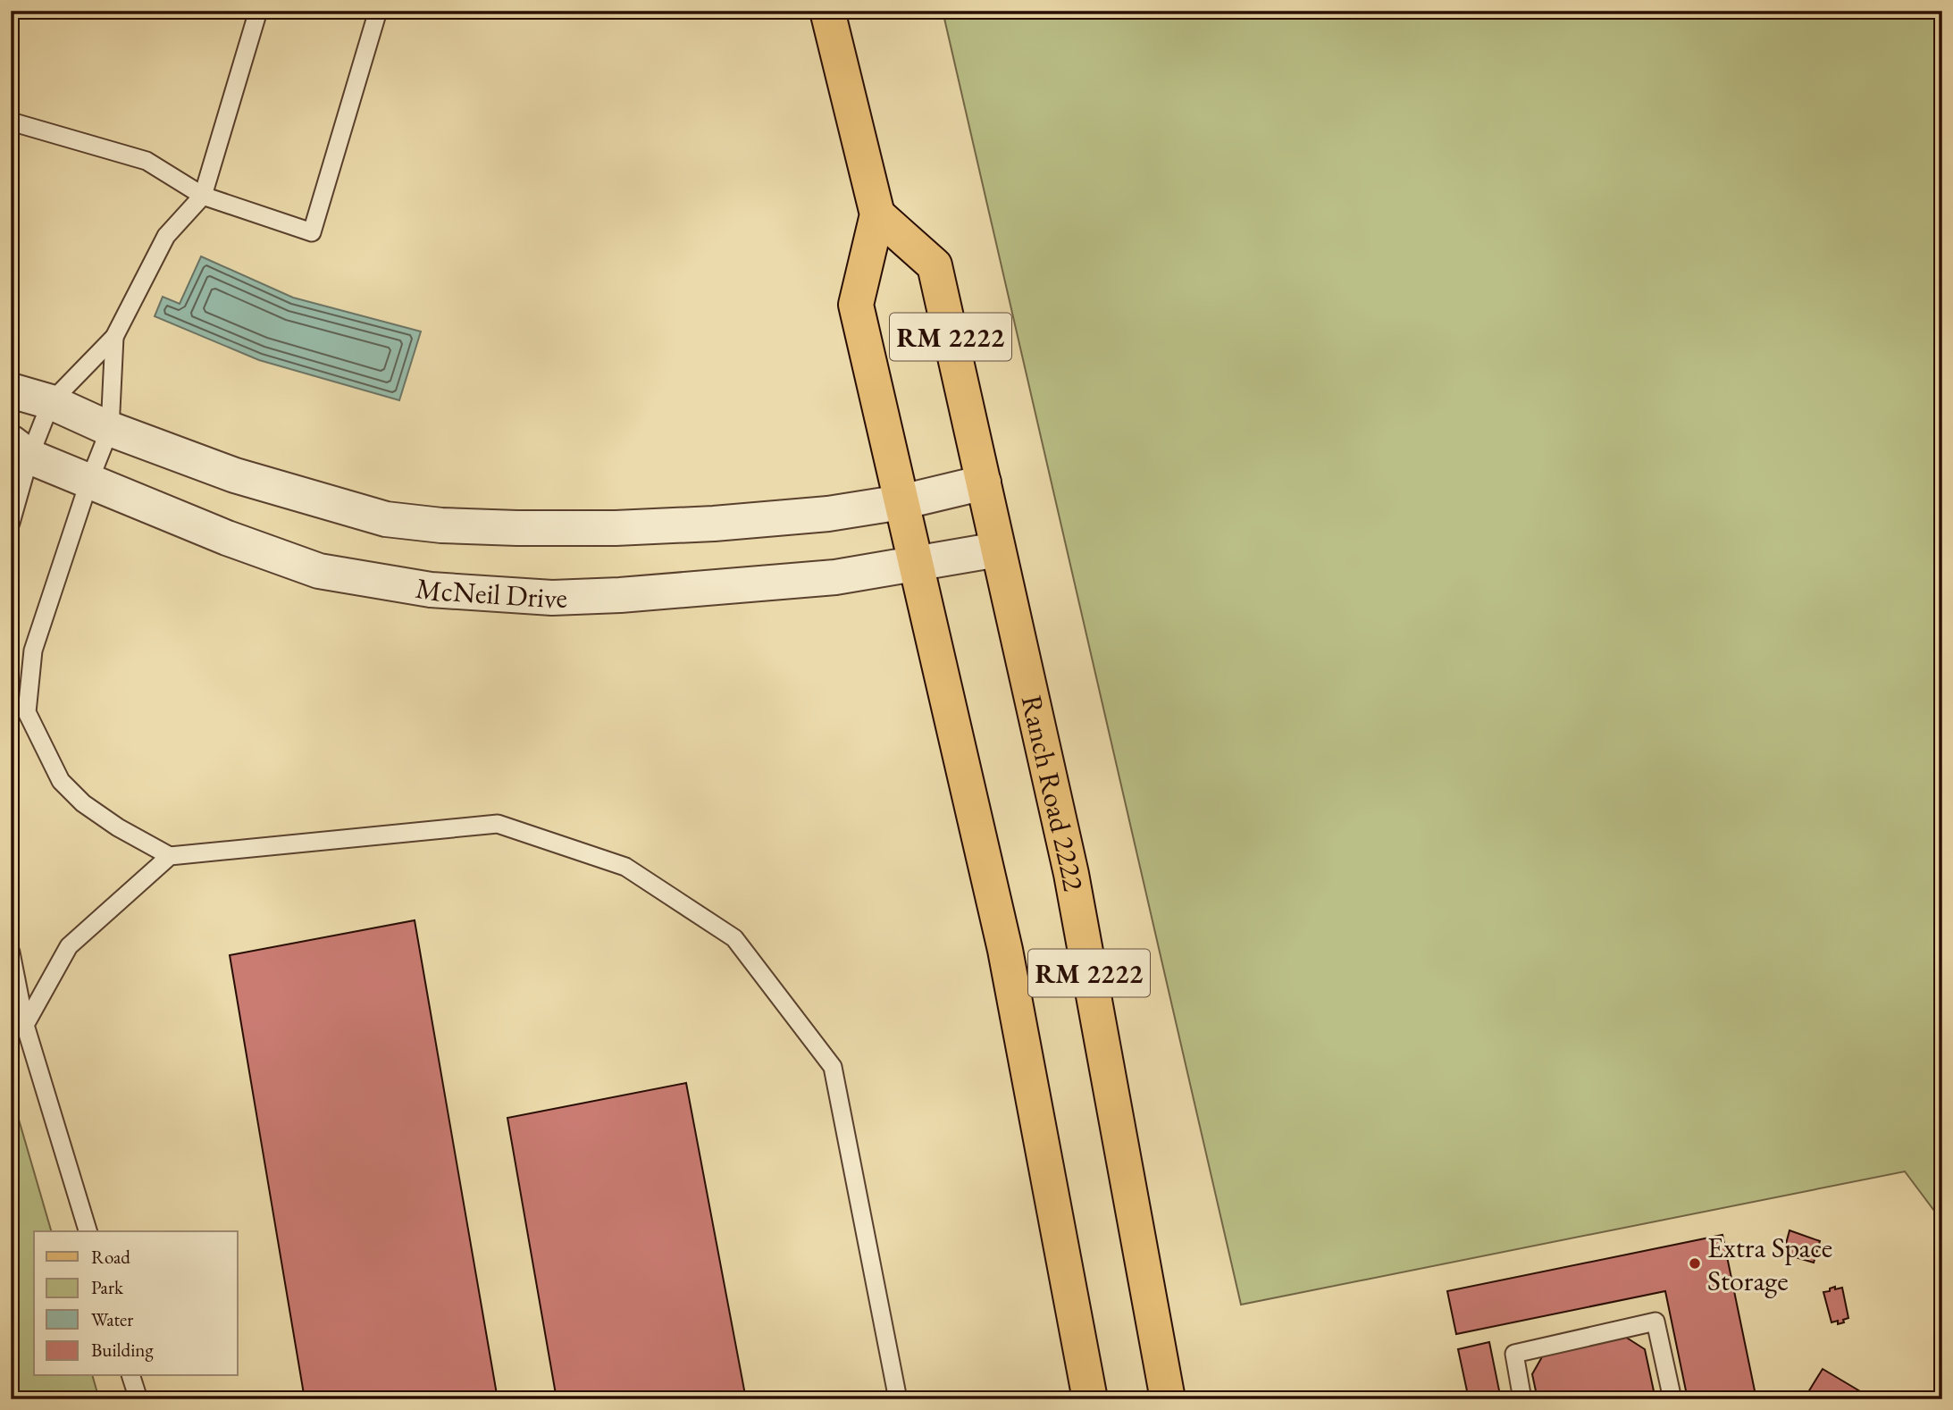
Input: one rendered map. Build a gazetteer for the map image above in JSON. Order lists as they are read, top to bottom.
{
  "streets": {
    "main road": ["RM 2222", "Ranch Road 2222"],
    "street": ["McNeil Drive"]
  },
  "crossings": [
    ["RM 2222", "McNeil Drive"],
    ["RM 2222", "Ranch Road 2222"],
    ["McNeil Drive", "Ranch Road 2222"]
  ],
  "places": ["Extra Space Storage"],
  "legend": [
    "Road",
    "Park",
    "Water",
    "Building"
  ]
}
